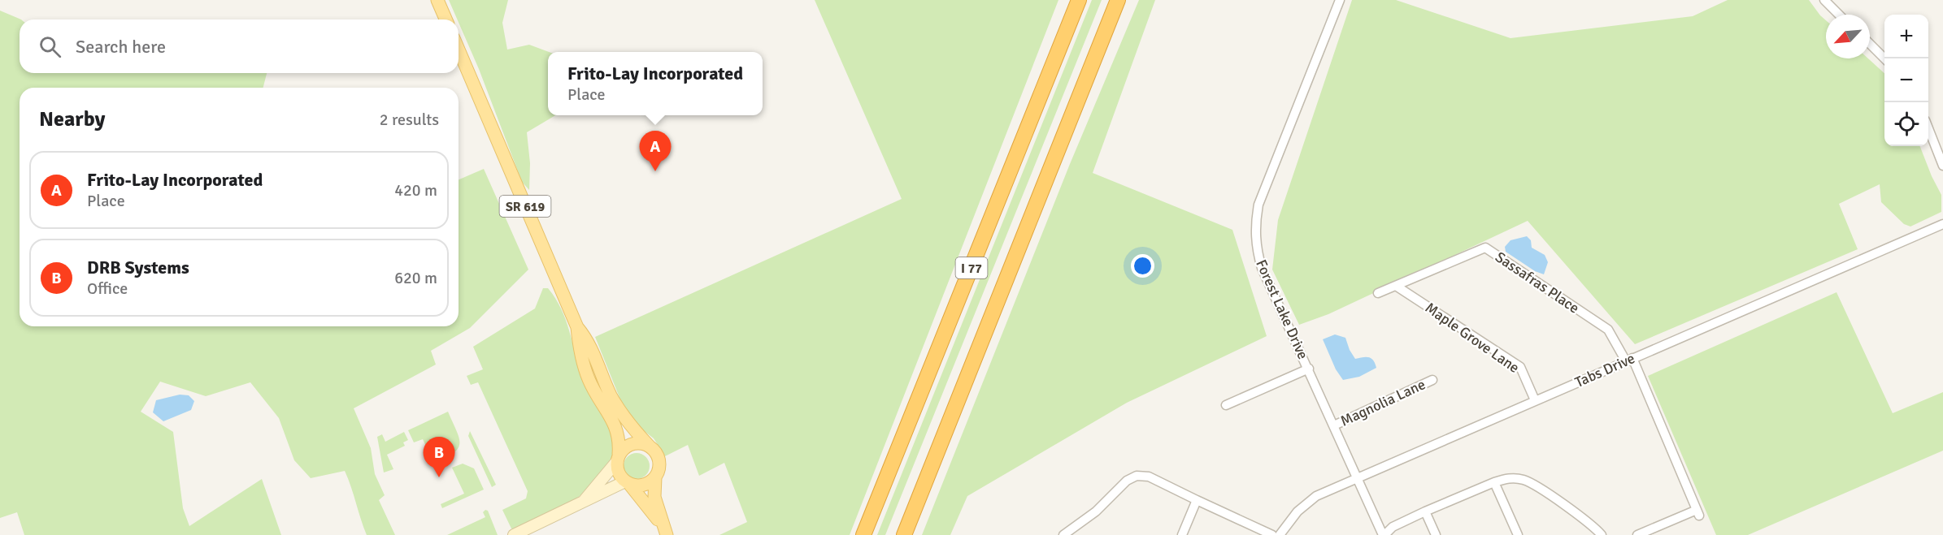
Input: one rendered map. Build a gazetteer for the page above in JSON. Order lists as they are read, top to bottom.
{
  "streets": {
    "highway": ["I 77"],
    "main road": ["SR 619"],
    "street": [
      "Sassafras Place",
      "Forest Lake Drive",
      "Maple Grove Lane",
      "Tabs Drive",
      "Magnolia Lane"
    ]
  },
  "crossings": [
    ["Sassafras Place", "Maple Grove Lane"],
    ["Sassafras Place", "Tabs Drive"],
    ["Forest Lake Drive", "Tabs Drive"],
    ["Forest Lake Drive", "Magnolia Lane"],
    ["Maple Grove Lane", "Tabs Drive"]
  ],
  "north": "bottom left",
  "page": {
    "map_buttons": ["+", "−"],
    "search": "Search here",
    "popup": ["Frito-Lay Incorporated", "Place"],
    "heading": ["Nearby", "2 results"],
    "pins": ["A", "B"],
    "list": [
      {
        "mark": "A",
        "name": "Frito-Lay Incorporated",
        "note": "Place",
        "value": "420 m"
      },
      {
        "mark": "B",
        "name": "DRB Systems",
        "note": "Office",
        "value": "620 m"
      }
    ]
  }
}
